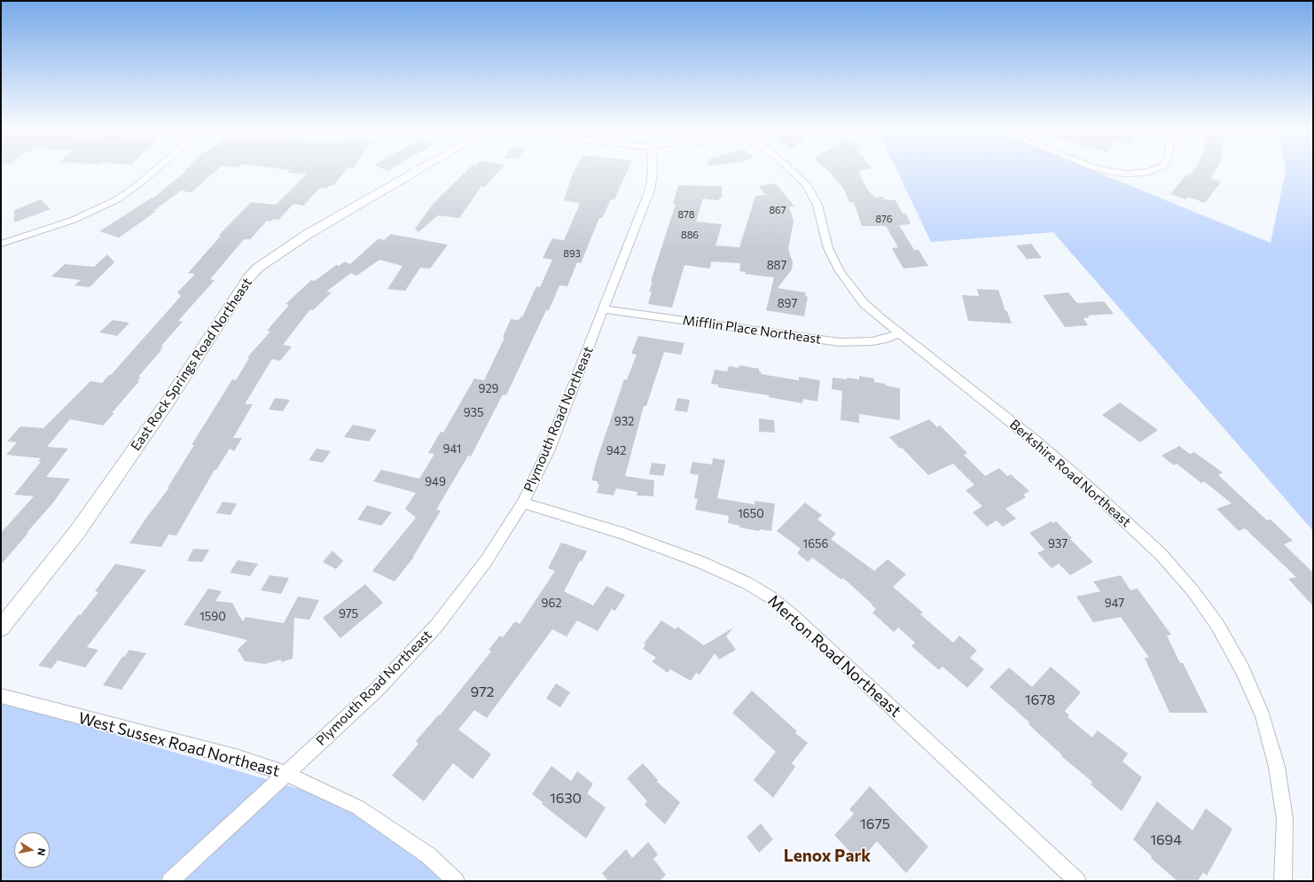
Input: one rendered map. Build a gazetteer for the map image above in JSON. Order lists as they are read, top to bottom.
{
  "streets": {
    "street": [
      "Mifflin Place Northeast",
      "East Rock Springs Road Northeast",
      "Plymouth Road Northeast",
      "Berkshire Road Northeast",
      "Merton Road Northeast",
      "West Sussex Road Northeast"
    ]
  },
  "crossings": [
    ["Mifflin Place Northeast", "Plymouth Road Northeast"],
    ["Mifflin Place Northeast", "Berkshire Road Northeast"],
    ["Plymouth Road Northeast", "Merton Road Northeast"],
    ["Plymouth Road Northeast", "West Sussex Road Northeast"]
  ],
  "districts": ["Lenox Park"],
  "house_numbers": [
    "867",
    "878",
    "876",
    "886",
    "893",
    "887",
    "897",
    "929",
    "935",
    "932",
    "941",
    "942",
    "949",
    "1650",
    "1656",
    "937",
    "962",
    "947",
    "975",
    "1590",
    "972",
    "1678",
    "1630",
    "1675",
    "1694"
  ],
  "north": "right"
}
